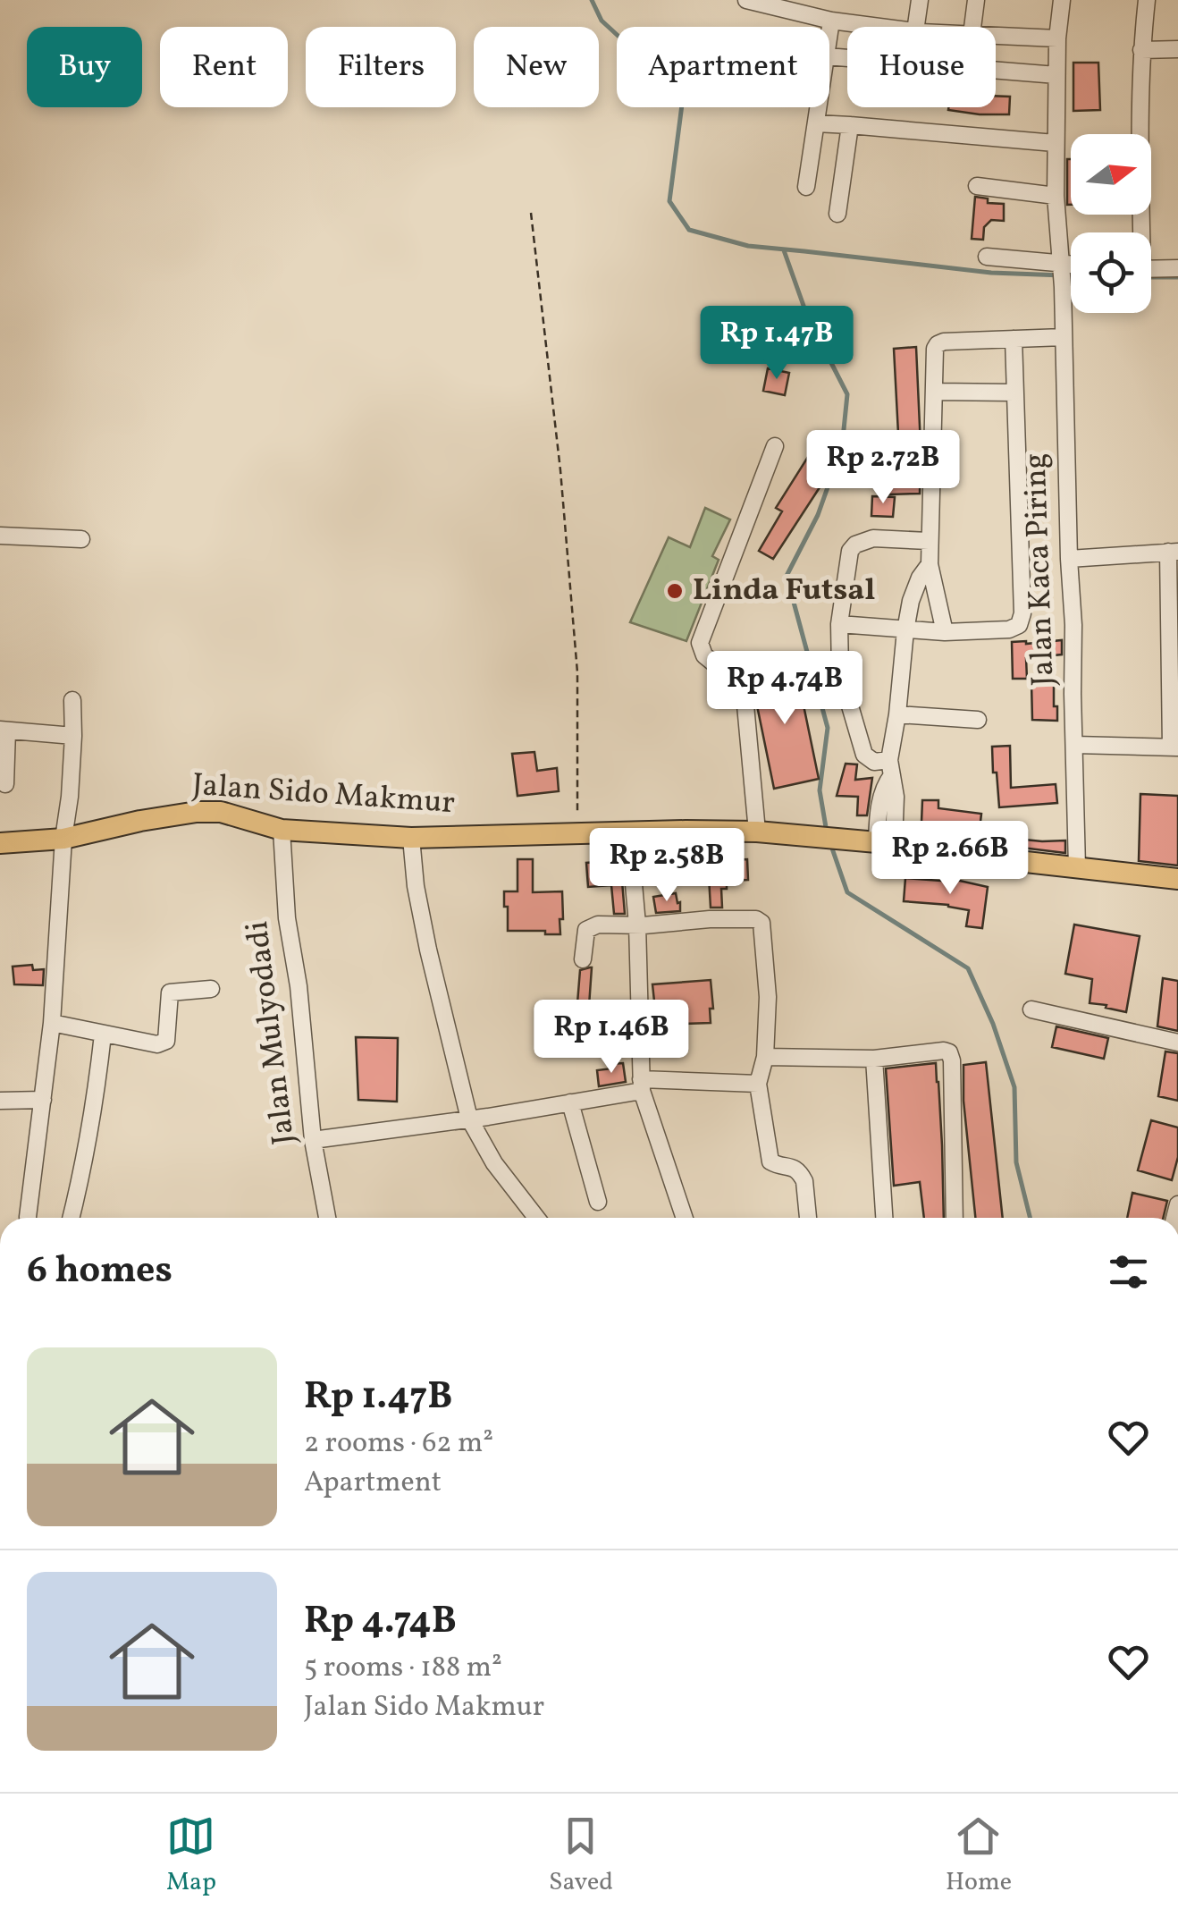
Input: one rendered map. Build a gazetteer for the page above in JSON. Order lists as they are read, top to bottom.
{
  "streets": {
    "main road": ["Jalan Sido Makmur"],
    "street": ["Jalan Kaca Piring", "Jalan Mulyodadi"]
  },
  "crossings": [
    ["Jalan Kaca Piring", "Jalan Sido Makmur"],
    ["Jalan Sido Makmur", "Jalan Mulyodadi"]
  ],
  "places": ["Linda Futsal"],
  "north": "right",
  "page": {
    "chip": [
      "Buy",
      "Rent",
      "Filters",
      "New",
      "Apartment",
      "House"
    ],
    "price": [
      "Rp 1.47B",
      "Rp 2.72B",
      "Rp 4.74B",
      "Rp 2.66B",
      "Rp 2.58B",
      "Rp 1.46B"
    ],
    "heading": "6 homes",
    "list": [
      {
        "name": "Rp 1.47B",
        "note": "2 rooms · 62 m² · Apartment"
      },
      {
        "name": "Rp 4.74B",
        "note": "5 rooms · 188 m² · Jalan Sido Makmur"
      }
    ],
    "tabs": ["Map", "Saved", "Home"]
  }
}
